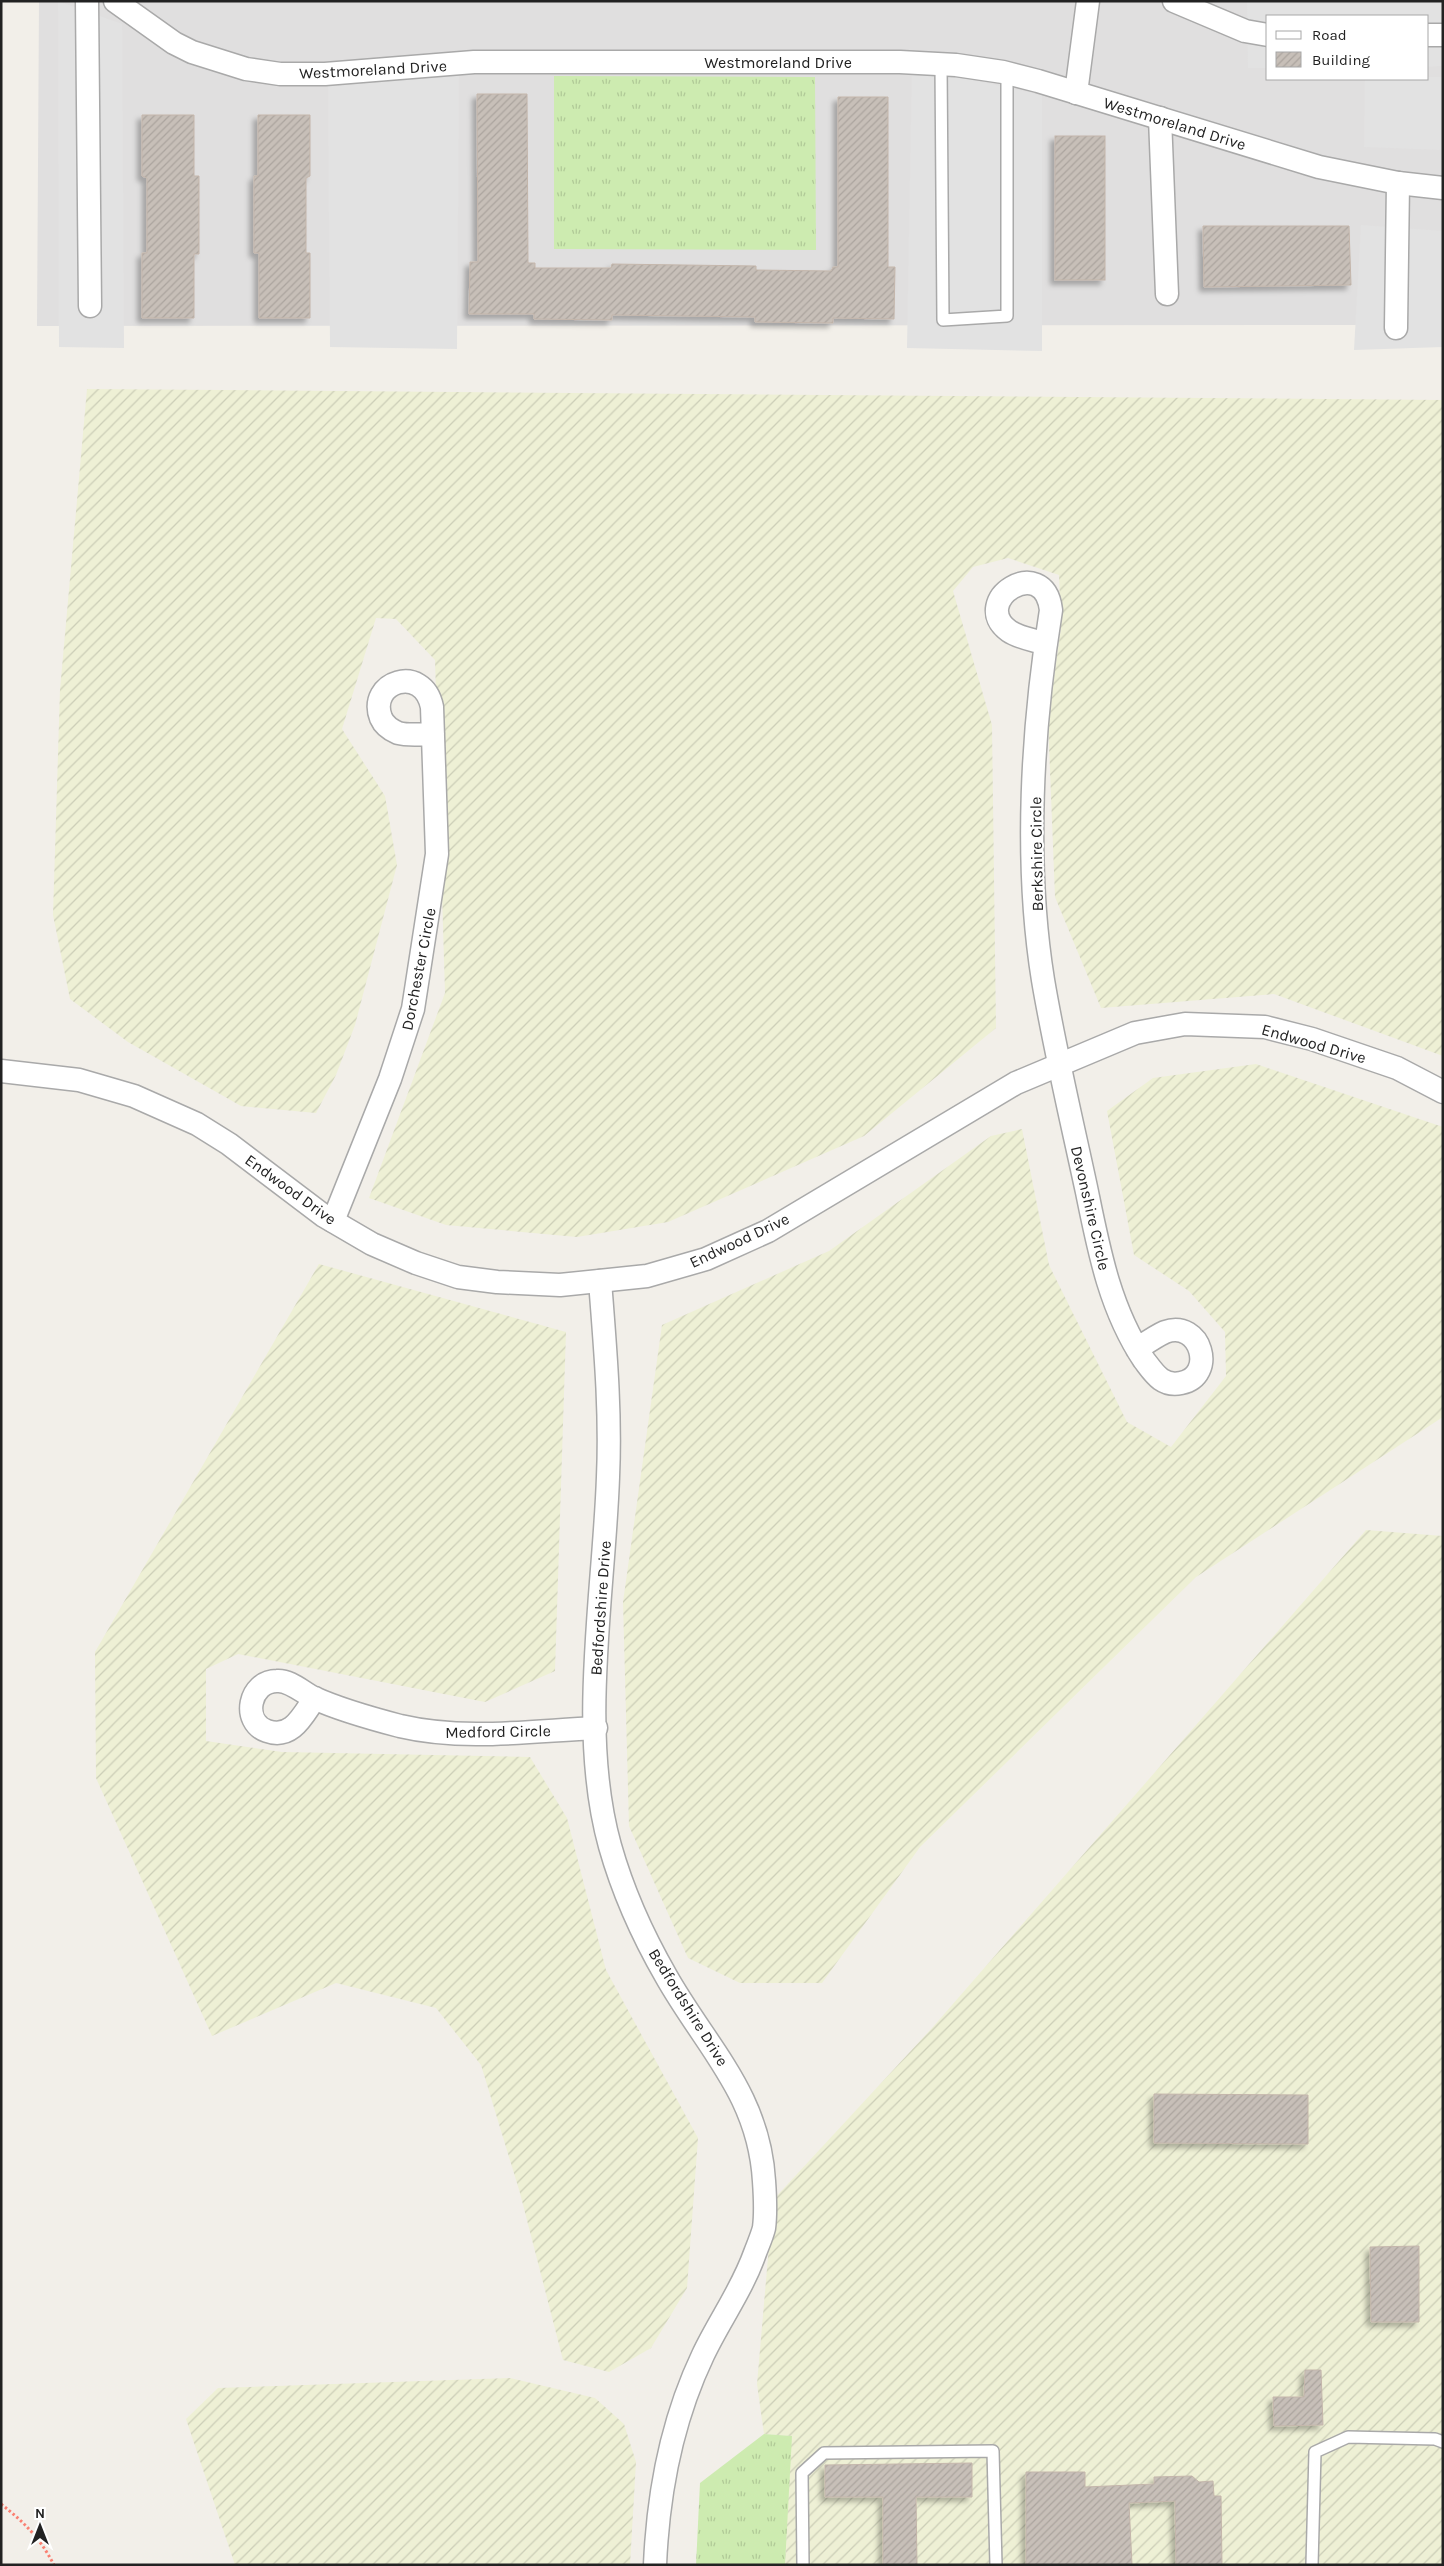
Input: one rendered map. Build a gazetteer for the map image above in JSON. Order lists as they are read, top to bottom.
{
  "streets": {
    "street": [
      "Westmoreland Drive",
      "Berkshire Circle",
      "Dorchester Circle",
      "Endwood Drive",
      "Devonshire Circle",
      "Bedfordshire Drive",
      "Medford Circle"
    ]
  },
  "crossings": [
    ["Berkshire Circle", "Endwood Drive"],
    ["Berkshire Circle", "Devonshire Circle"],
    ["Dorchester Circle", "Endwood Drive"],
    ["Endwood Drive", "Devonshire Circle"],
    ["Endwood Drive", "Bedfordshire Drive"],
    ["Bedfordshire Drive", "Medford Circle"]
  ],
  "legend": ["Road", "Building"],
  "north": "top"
}
